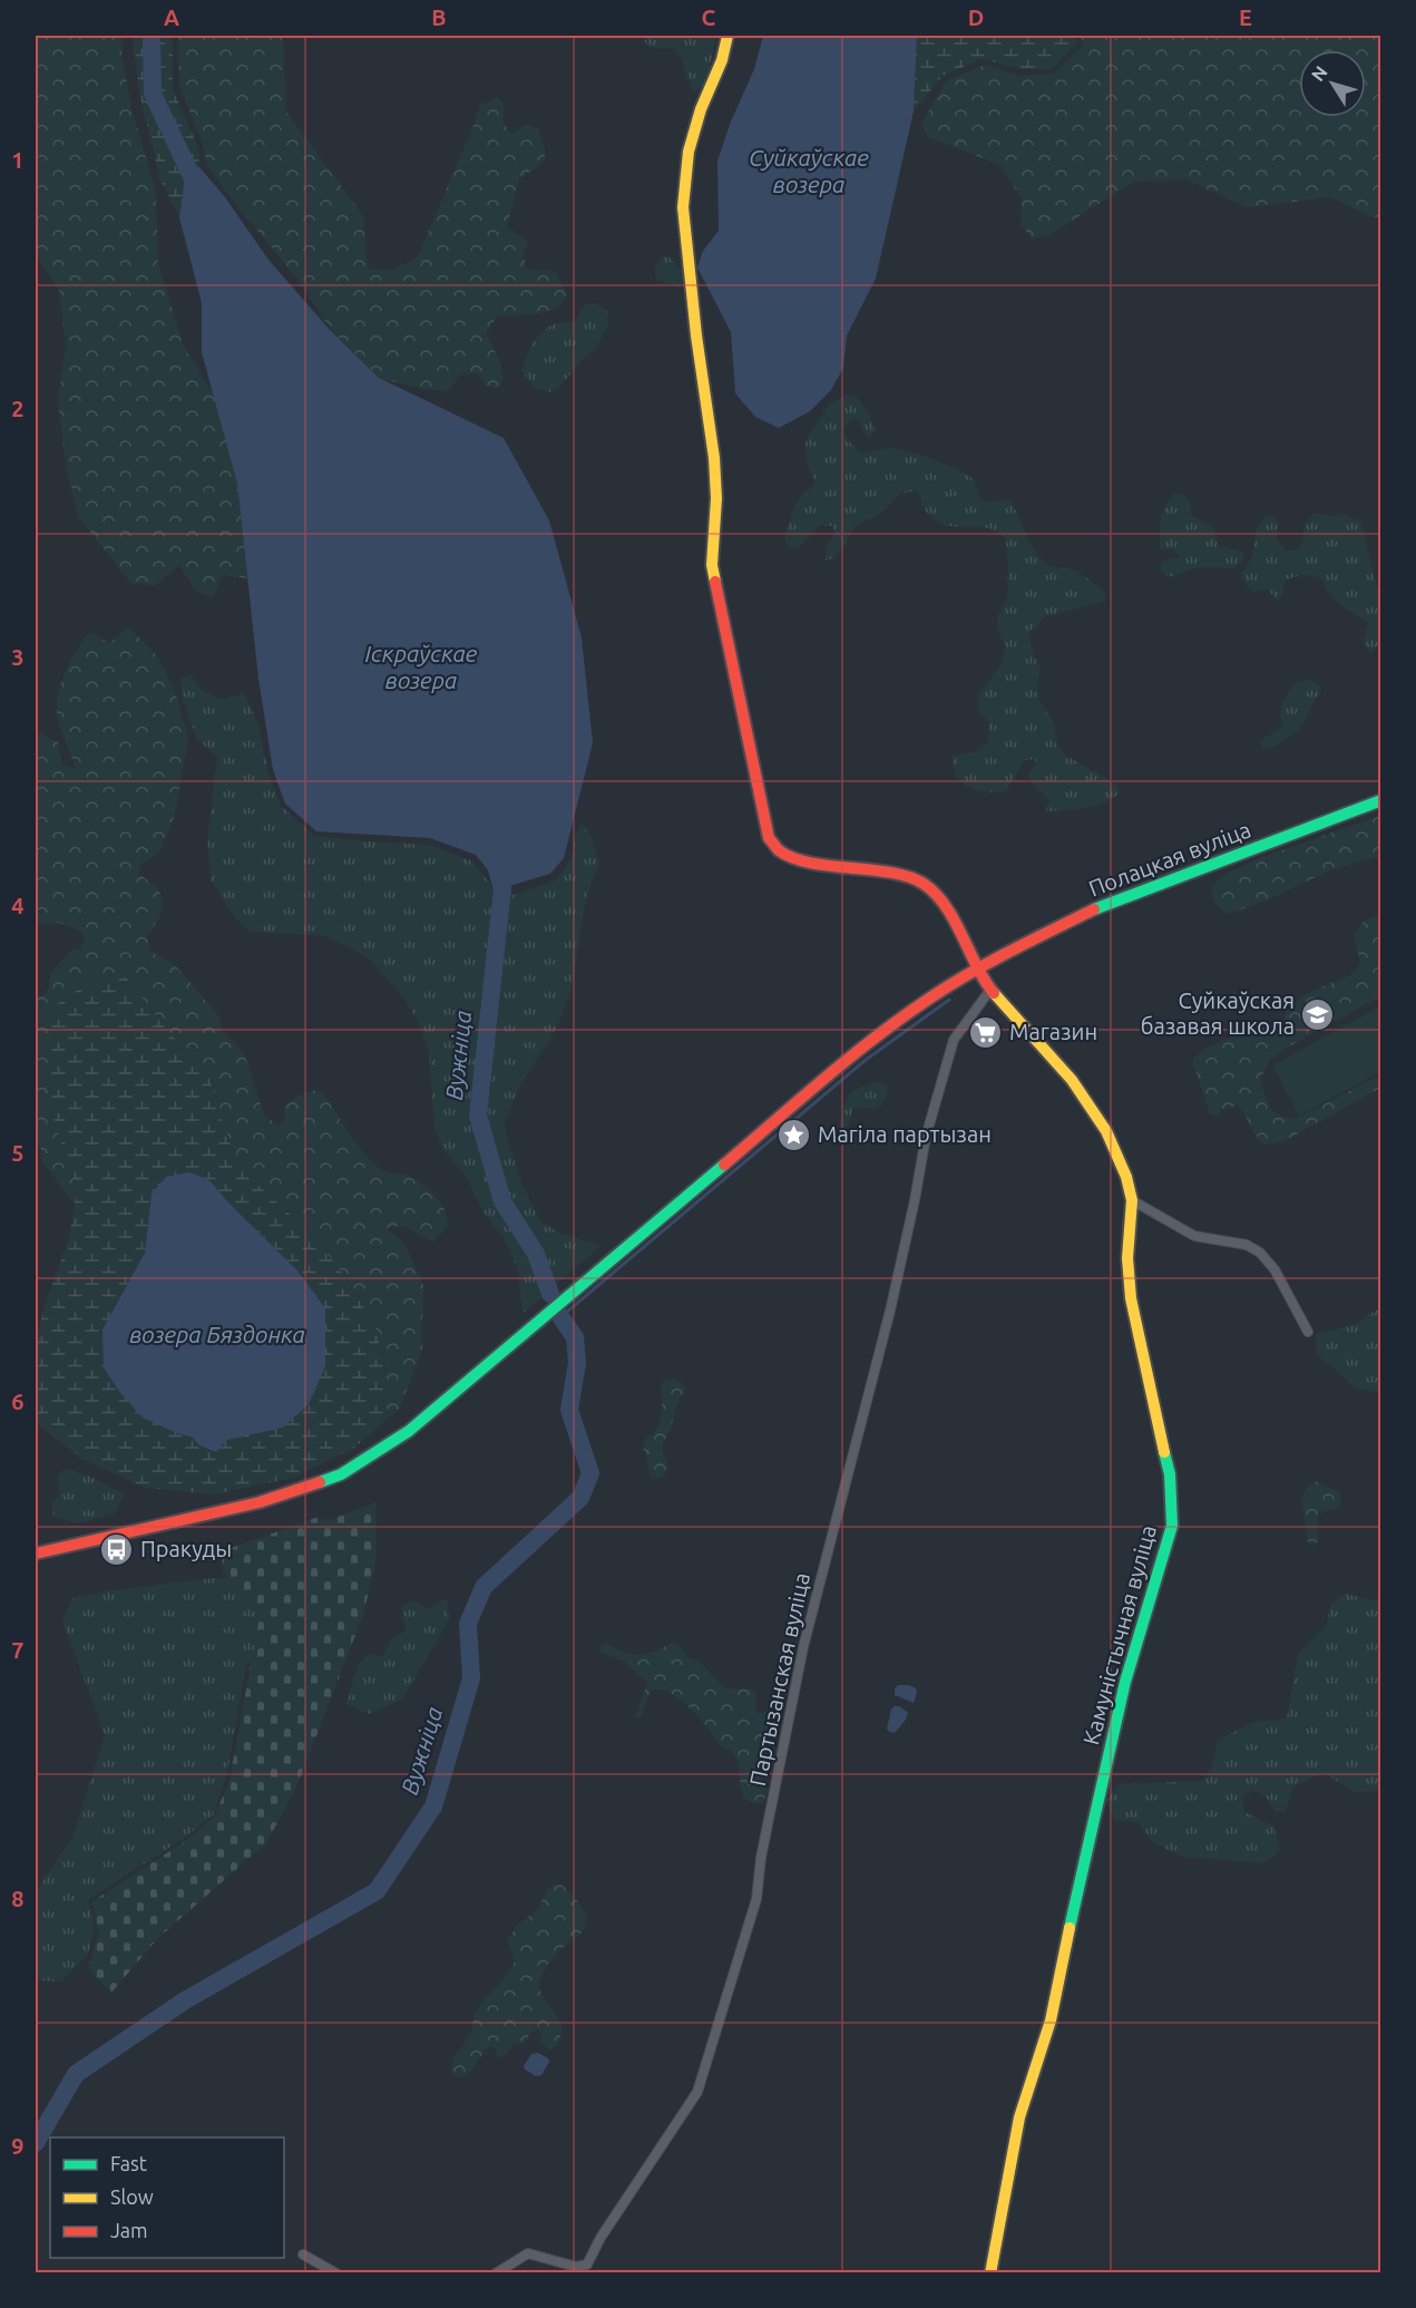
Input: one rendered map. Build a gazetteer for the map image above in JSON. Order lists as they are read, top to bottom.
{
  "streets": {
    "street": ["Полацкая вуліца", "Камуністычная вуліца", "Партызанская вуліца"]
  },
  "crossings": [
    ["Полацкая вуліца", "Камуністычная вуліца"],
    ["Камуністычная вуліца", "Партызанская вуліца"]
  ],
  "water": [
    "Суйкаўскае возера",
    "Іскраўскае возера",
    "Вужніца",
    "возера Бяздонка"
  ],
  "places": {
    "school or university": ["Суйкаўская базавая школа"],
    "supermarket": ["Магазин"],
    "place": ["Магіла партызан"],
    "bus stop": ["Пракуды"]
  },
  "legend": ["Fast", "Slow", "Jam"],
  "north": "top left",
  "grid": {
    "columns": [
      "A",
      "B",
      "C",
      "D",
      "E"
    ],
    "rows": [
      "1",
      "2",
      "3",
      "4",
      "5",
      "6",
      "7",
      "8",
      "9"
    ]
  }
}
